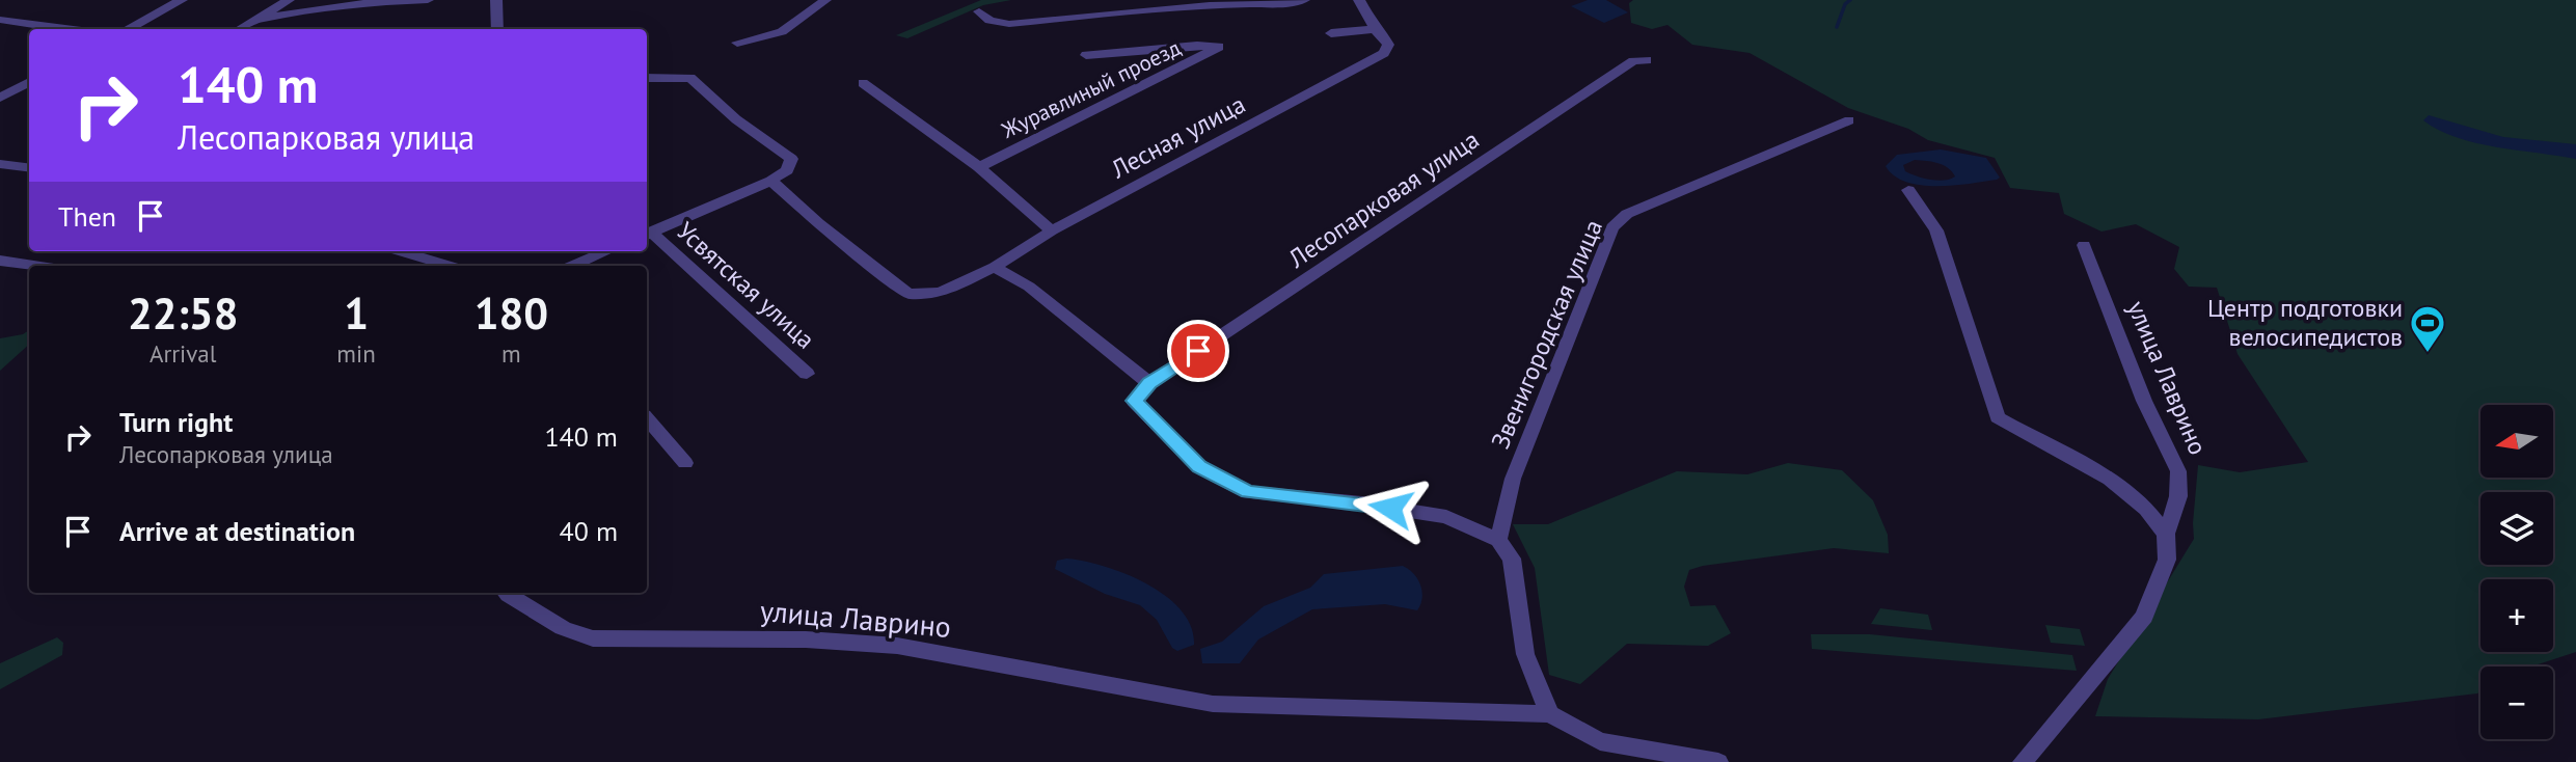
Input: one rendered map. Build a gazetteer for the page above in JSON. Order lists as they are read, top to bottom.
{
  "streets": {
    "street": [
      "Журавлиный проезд",
      "Лесная улица",
      "Лесопарковая улица",
      "Усвятская улица",
      "Звенигородская улица",
      "улица Лаврино"
    ]
  },
  "places": {
    "sports": ["Центр подготовки велосипедистов"]
  },
  "north": "left",
  "page": {
    "turn": ["140 m", "Лесопарковая улица"],
    "then": "Then",
    "eta": [
      "22:58",
      "Arrival",
      "1",
      "min",
      "180",
      "m"
    ],
    "list": [
      {
        "name": "Turn right",
        "note": "Лесопарковая улица",
        "value": "140 m"
      },
      {
        "name": "Arrive at destination",
        "value": "40 m"
      }
    ],
    "map_buttons": ["+", "−"]
  }
}
